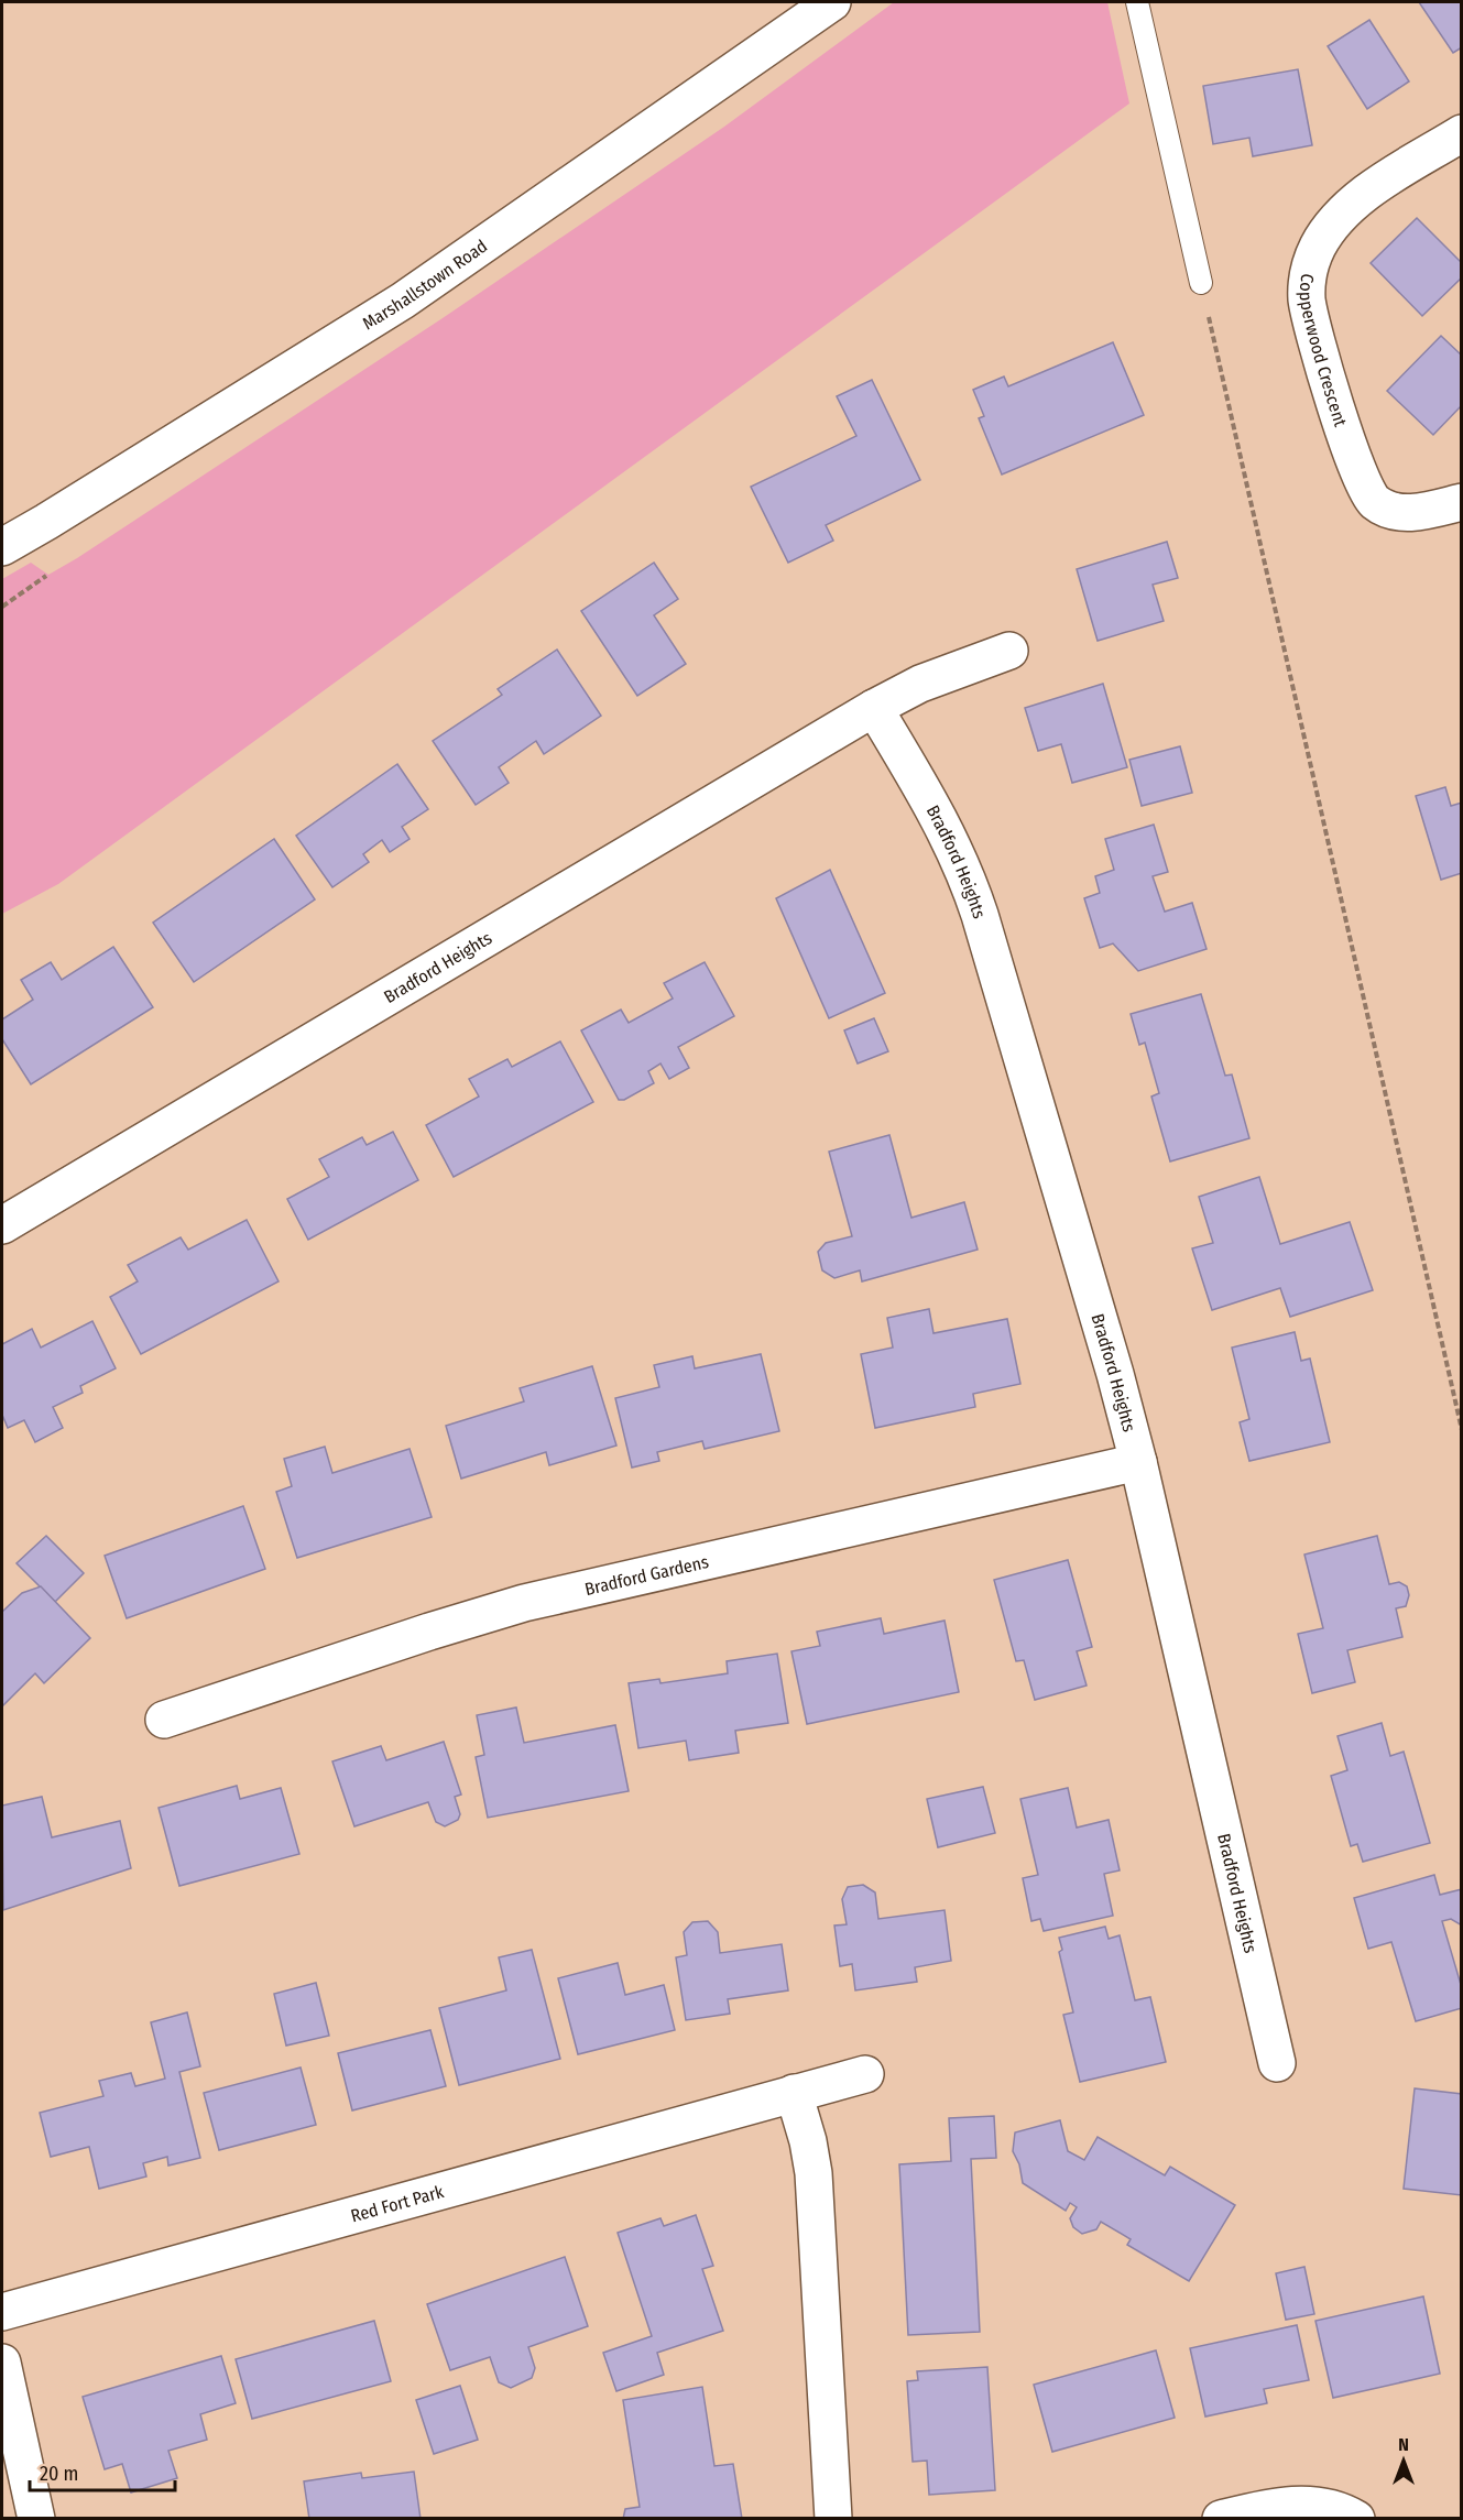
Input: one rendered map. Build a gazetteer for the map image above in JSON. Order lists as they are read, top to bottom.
{
  "streets": {
    "street": [
      "Marshallstown Road",
      "Copperwood Crescent",
      "Bradford Heights",
      "Bradford Gardens",
      "Red Fort Park"
    ]
  },
  "crossings": [
    ["Bradford Heights", "Bradford Gardens"]
  ],
  "scale_bar": "20 m",
  "north": "top"
}
